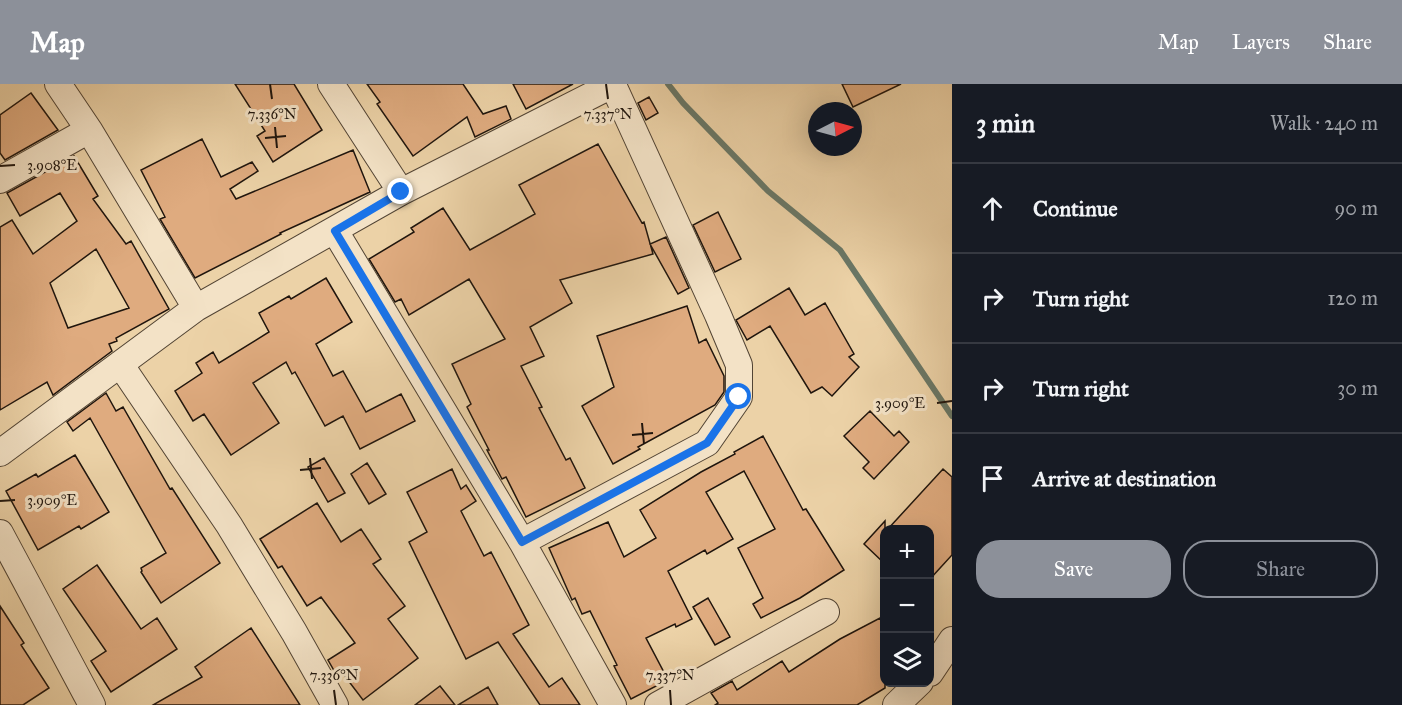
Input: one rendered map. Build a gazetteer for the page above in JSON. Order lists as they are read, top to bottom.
{
  "north": "right",
  "page": {
    "header": "Map",
    "nav": ["Map", "Layers", "Share"],
    "heading": ["3 min", "Walk · 240 m"],
    "list": [
      ["Continue", "90 m"],
      ["Turn right", "120 m"],
      ["Turn right", "30 m"],
      "Arrive at destination"
    ],
    "buttons": ["Save", "Share"],
    "map_buttons": ["+", "−"]
  },
  "coordinates": [
    "7.336°N",
    "7.337°N",
    "3.908°E",
    "3.909°E"
  ]
}
